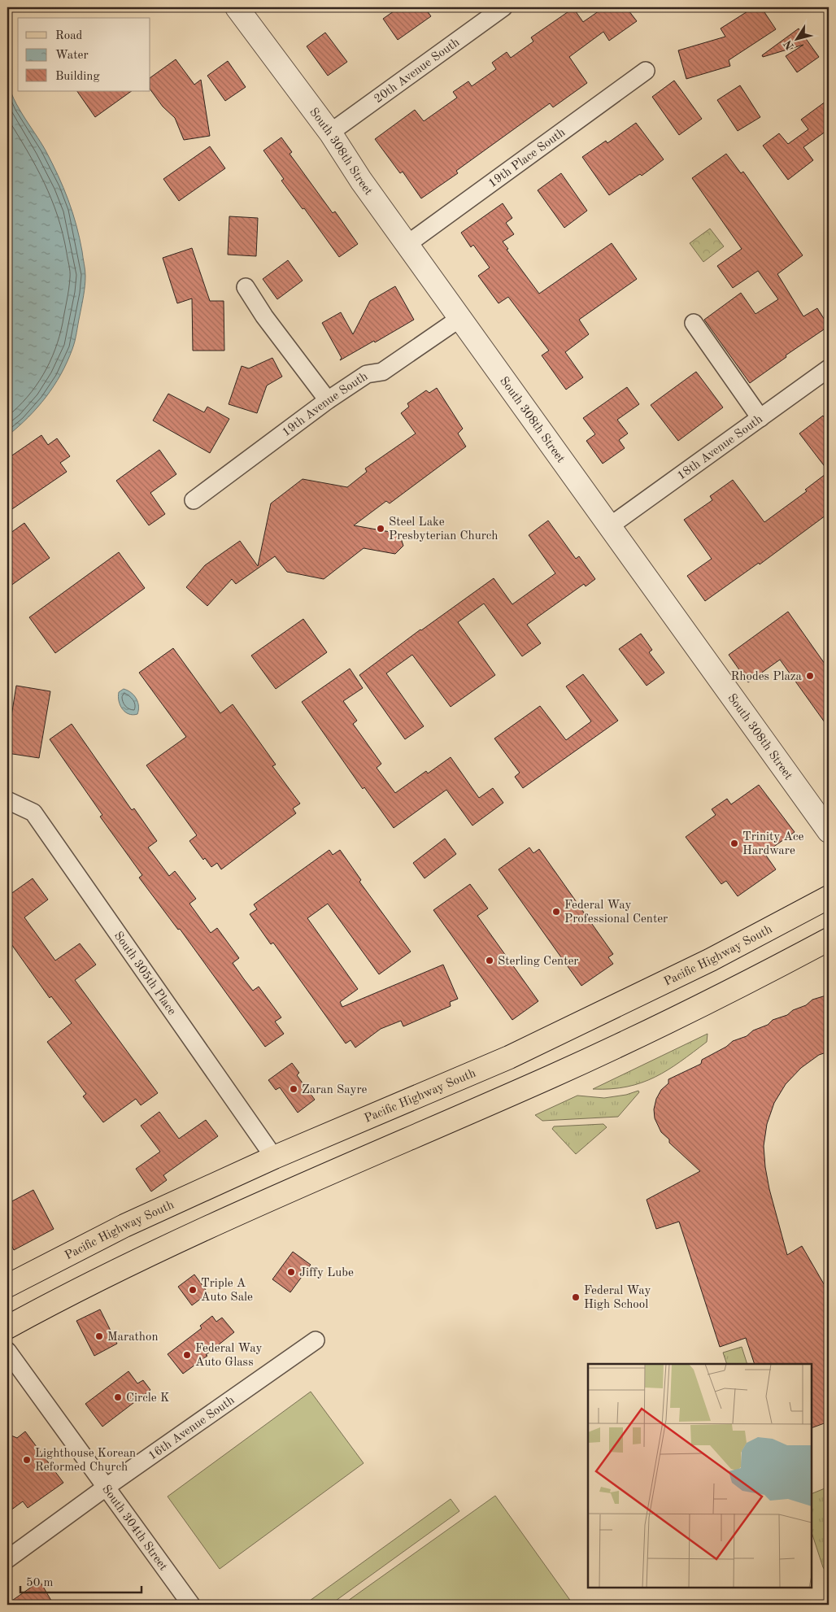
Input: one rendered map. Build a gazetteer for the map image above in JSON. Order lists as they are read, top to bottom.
{
  "streets": {
    "main road": ["Pacific Highway South"],
    "street": [
      "20th Avenue South",
      "South 308th Street",
      "19th Place South",
      "19th Avenue South",
      "18th Avenue South",
      "South 305th Place",
      "16th Avenue South",
      "South 304th Street"
    ]
  },
  "crossings": [
    ["20th Avenue South", "South 308th Street"],
    ["South 308th Street", "19th Place South"],
    ["South 308th Street", "19th Avenue South"],
    ["South 308th Street", "18th Avenue South"],
    ["Pacific Highway South", "South 305th Place"],
    ["16th Avenue South", "South 304th Street"]
  ],
  "places": [
    "Steel Lake Presbyterian Church",
    "Rhodes Plaza",
    "Trinity Ace Hardware",
    "Federal Way Professional Center",
    "Sterling Center",
    "Zaran Sayre",
    "Jiffy Lube",
    "Triple A Auto Sale",
    "Federal Way High School",
    "Marathon",
    "Federal Way Auto Glass",
    "Circle K",
    "Lighthouse Korean Reformed Church"
  ],
  "legend": ["Road", "Water", "Building"],
  "scale_bar": "50 m",
  "north": "bottom left"
}
